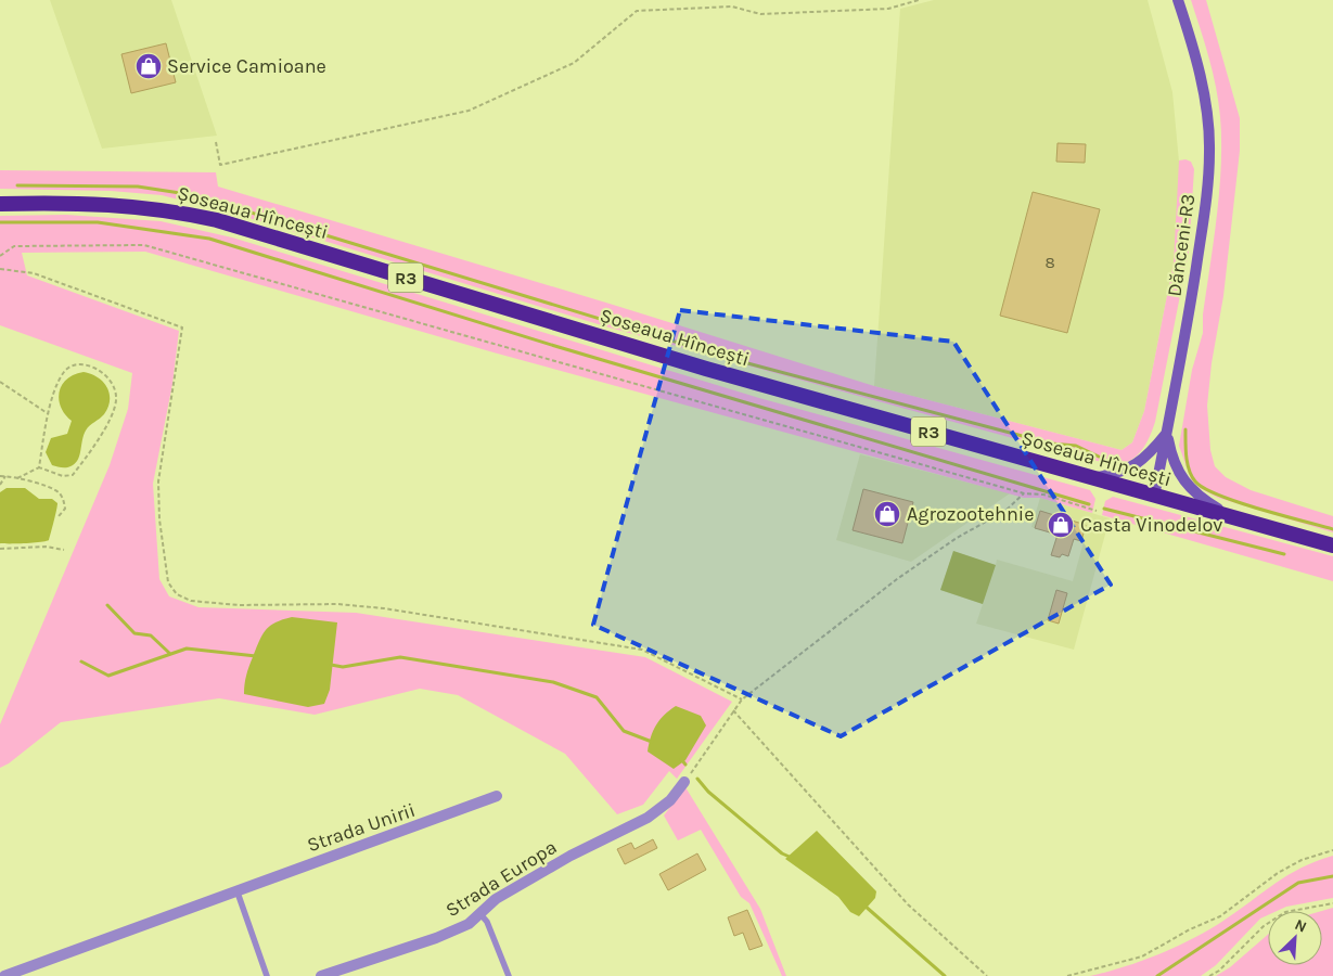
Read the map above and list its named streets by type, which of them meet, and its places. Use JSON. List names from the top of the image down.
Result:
{
  "streets": {
    "highway": ["Șoseaua Hîncești", "R3"],
    "main road": ["Dănceni-R3"],
    "street": ["Strada Unirii", "Strada Europa"]
  },
  "crossings": [
    ["Șoseaua Hîncești", "Dănceni-R3"]
  ],
  "places": {
    "shop": ["Service Camioane", "Agrozootehnie", "Casta Vinodelov"]
  },
  "house_numbers": ["8"],
  "north": "top right"
}
